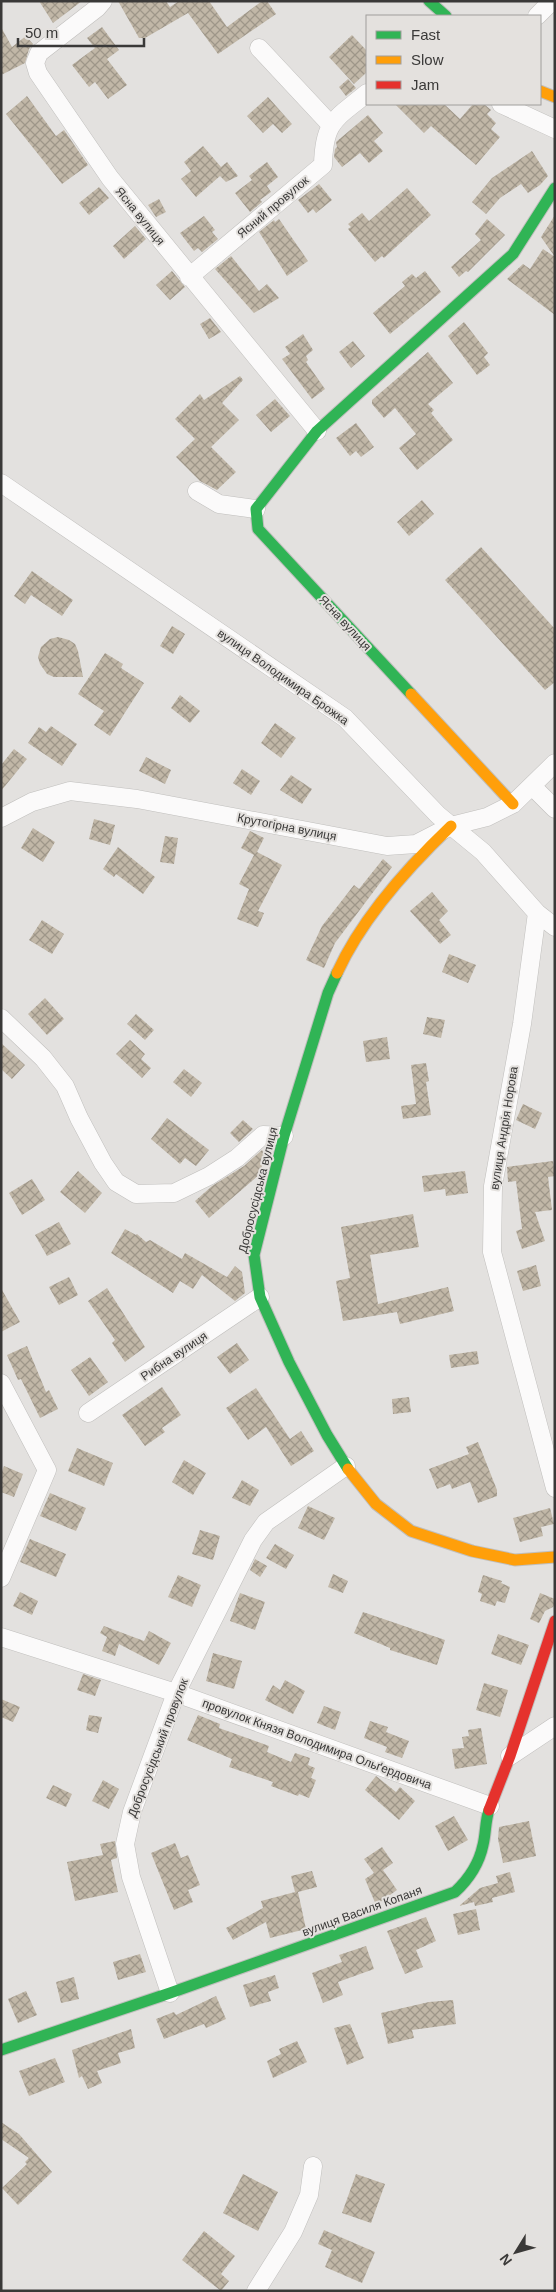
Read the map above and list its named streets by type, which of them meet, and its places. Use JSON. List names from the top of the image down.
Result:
{
  "streets": {
    "street": [
      "Ясний провулок",
      "Ясна вулиця",
      "вулиця Володимира Брожка",
      "Крутогірна вулиця",
      "вулиця Андрія Норова",
      "Добросусідська вулиця",
      "Рибна вулиця",
      "провулок Князя Володимира Ольґердовича",
      "Добросусідський провулок",
      "вулиця Василя Копаня"
    ]
  },
  "crossings": [
    ["Ясний провулок", "Ясна вулиця"],
    ["Ясна вулиця", "Крутогірна вулиця"],
    ["вулиця Володимира Брожка", "Крутогірна вулиця"],
    ["вулиця Володимира Брожка", "вулиця Андрія Норова"],
    ["вулиця Володимира Брожка", "Добросусідська вулиця"],
    ["Крутогірна вулиця", "Добросусідська вулиця"],
    ["Добросусідська вулиця", "Рибна вулиця"],
    ["Добросусідська вулиця", "Добросусідський провулок"],
    ["провулок Князя Володимира Ольґердовича", "Добросусідський провулок"],
    ["провулок Князя Володимира Ольґердовича", "вулиця Василя Копаня"],
    ["Добросусідський провулок", "вулиця Василя Копаня"]
  ],
  "legend": ["Fast", "Slow", "Jam"],
  "scale_bar": "50 m",
  "north": "bottom left"
}
